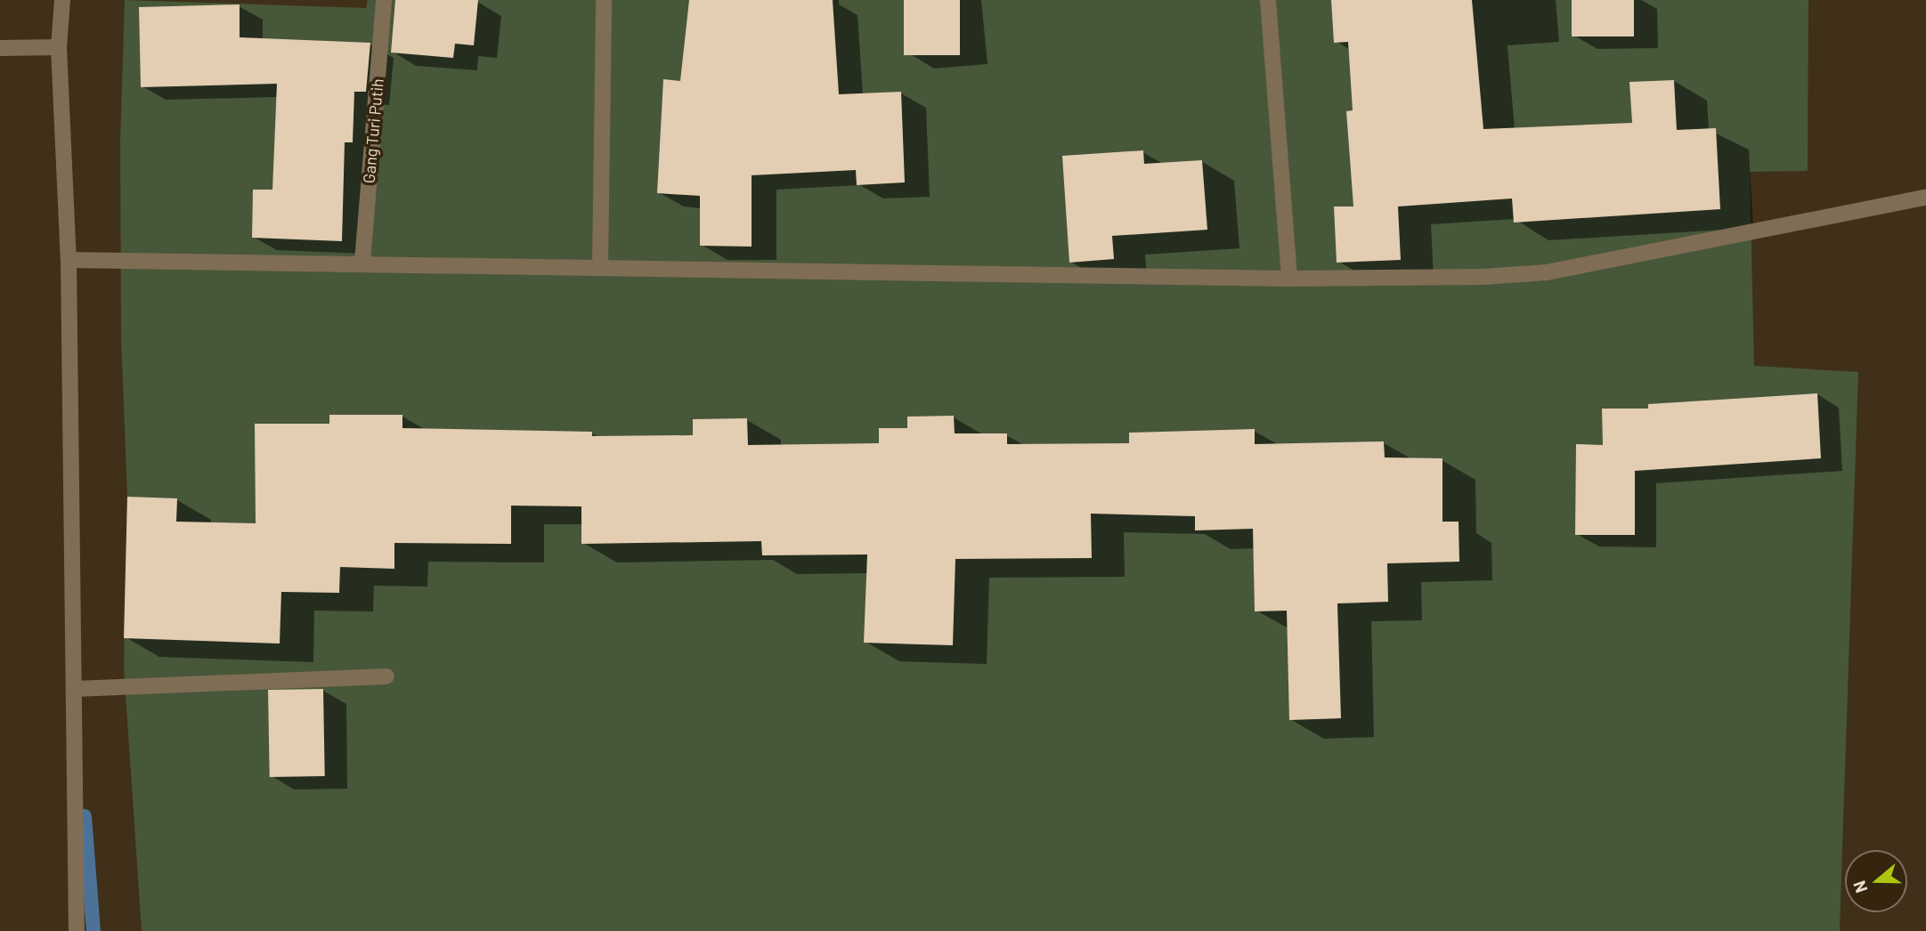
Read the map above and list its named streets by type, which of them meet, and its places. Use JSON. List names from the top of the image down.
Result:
{
  "streets": {
    "street": ["Gang Turi Putih"]
  },
  "north": "left"
}
